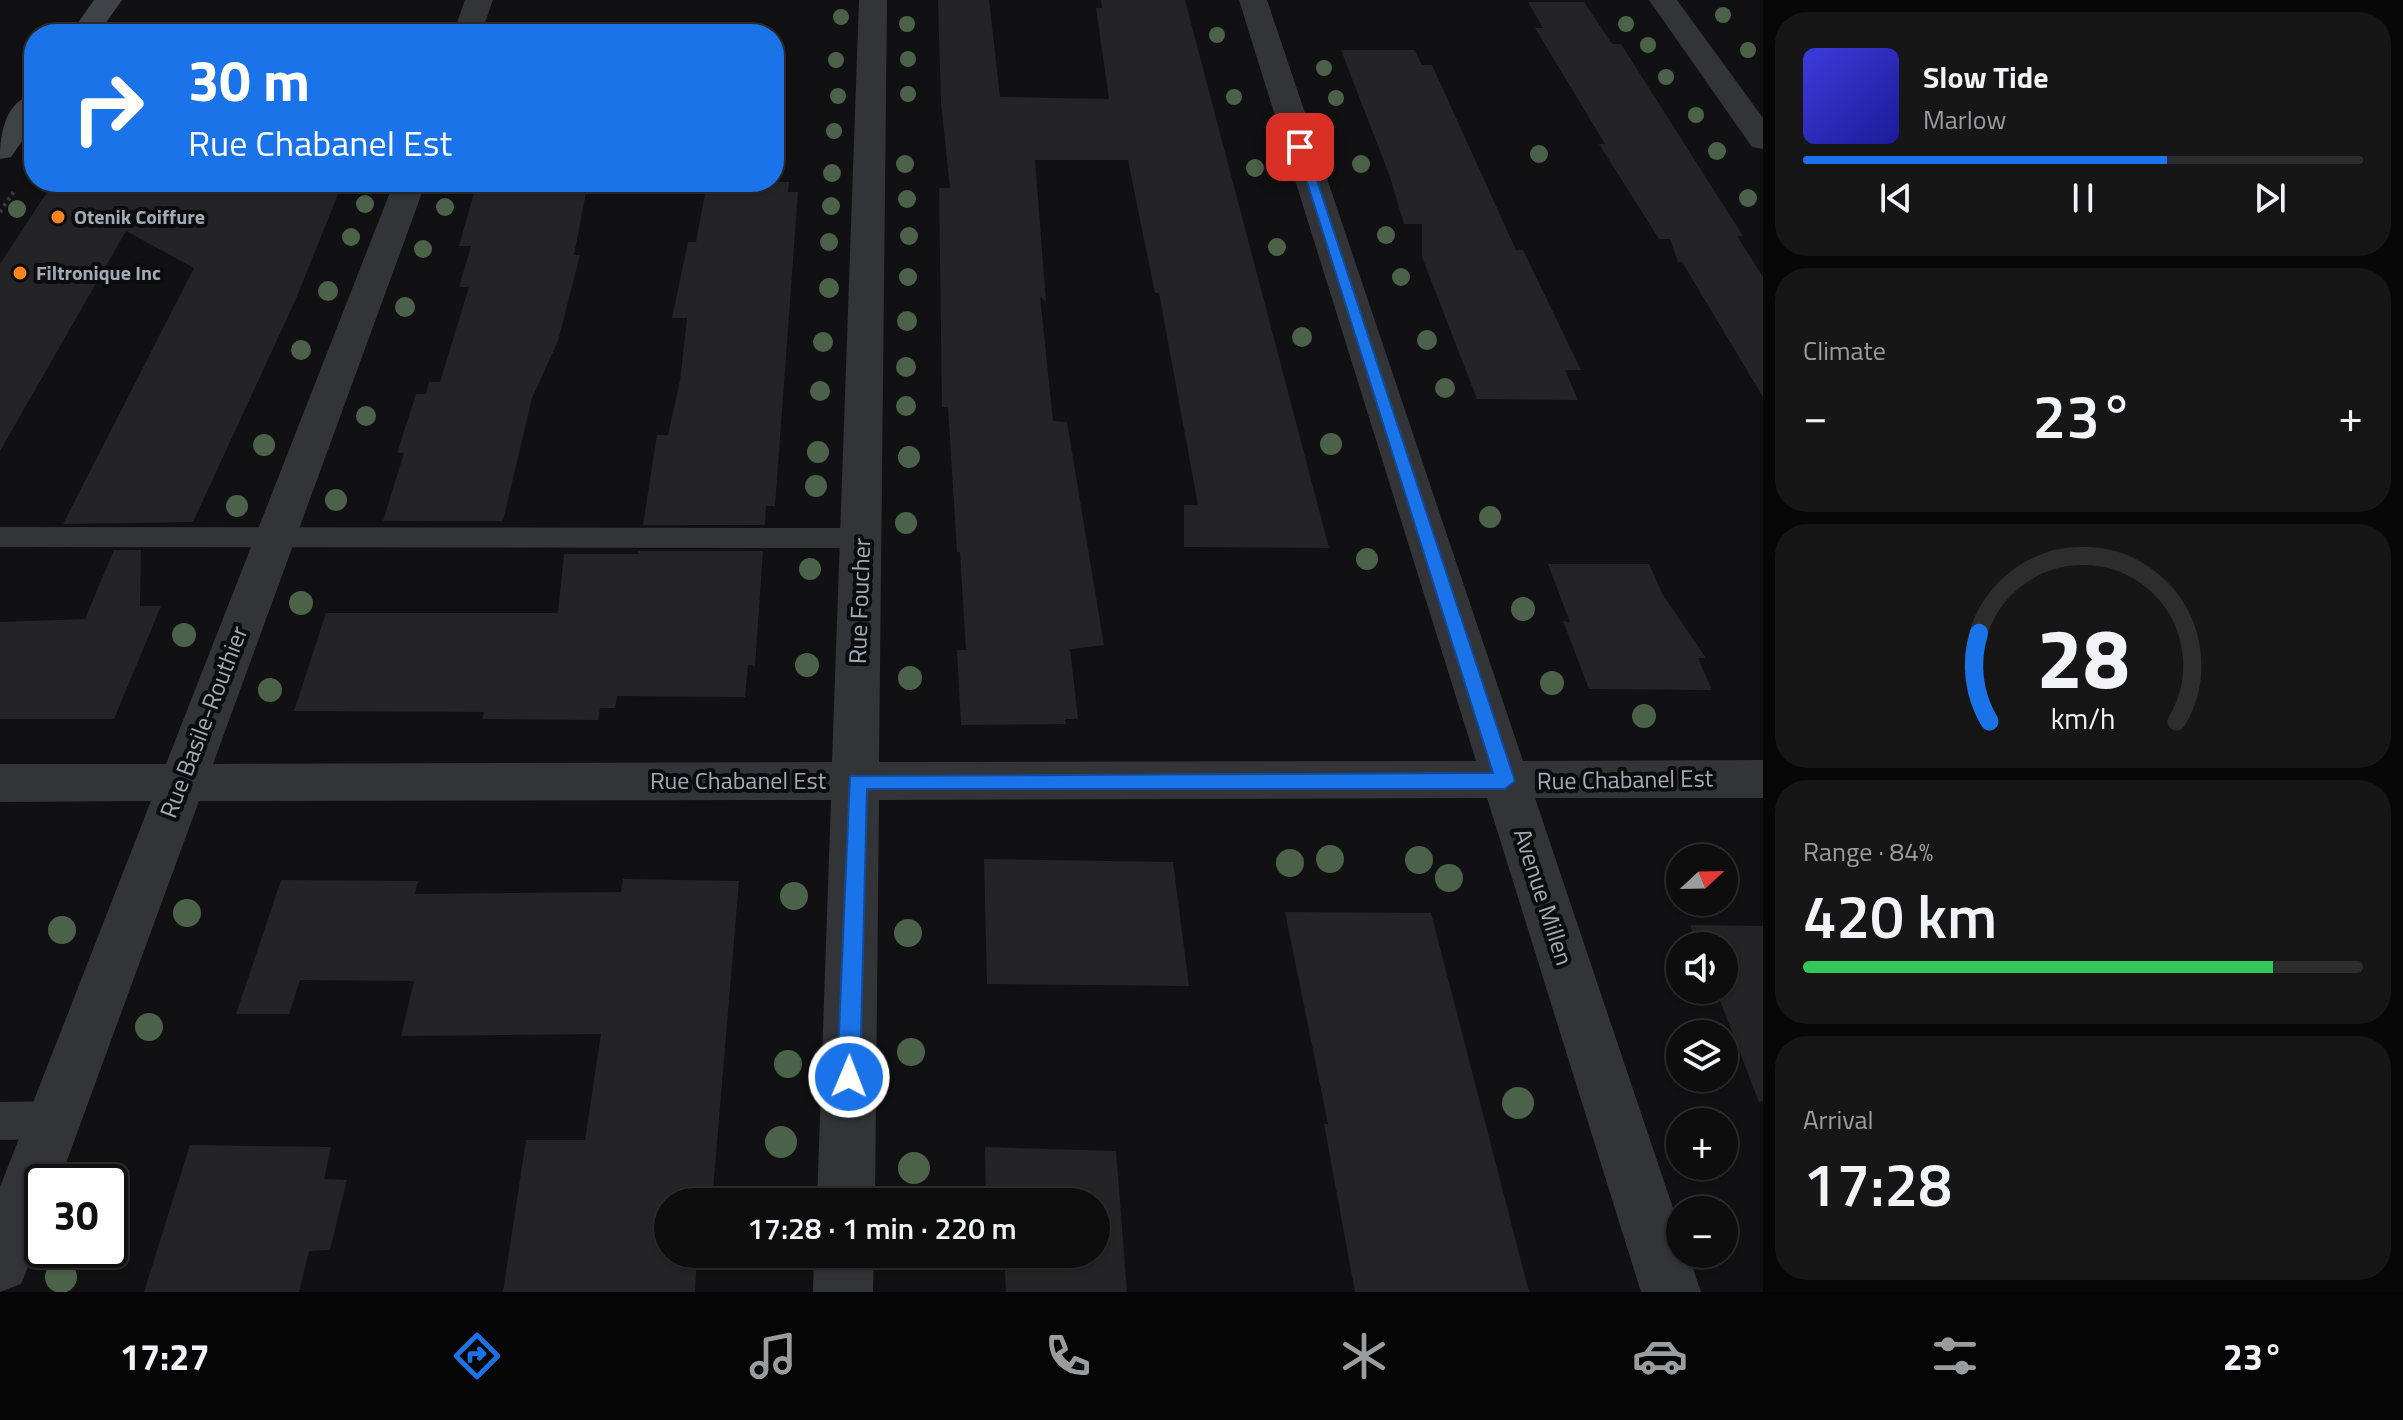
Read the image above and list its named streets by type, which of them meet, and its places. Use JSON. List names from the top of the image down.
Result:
{
  "streets": {
    "street": [
      "Rue Foucher",
      "Rue Basile-Routhier",
      "Rue Chabanel Est",
      "Avenue Millen"
    ]
  },
  "crossings": [
    ["Rue Foucher", "Rue Chabanel Est"],
    ["Rue Basile-Routhier", "Rue Chabanel Est"],
    ["Rue Chabanel Est", "Avenue Millen"]
  ],
  "places": ["Otenik Coiffure", "Filtronique Inc"],
  "north": "right",
  "page": {
    "turn": ["30 m", "Rue Chabanel Est"],
    "song": ["Slow Tide", "Marlow"],
    "tile": [
      "Climate",
      ["Range · 84%", "420 km"],
      ["Arrival", "17:28"]
    ],
    "heat": ["−", "23°", "+"],
    "map_buttons": ["+", "−"],
    "limit": "30",
    "trip": "17:28 · 1 min · 220 m",
    "tabs": ["17:27", "23°"],
    "gauge": ["28", "km/h"]
  }
}
